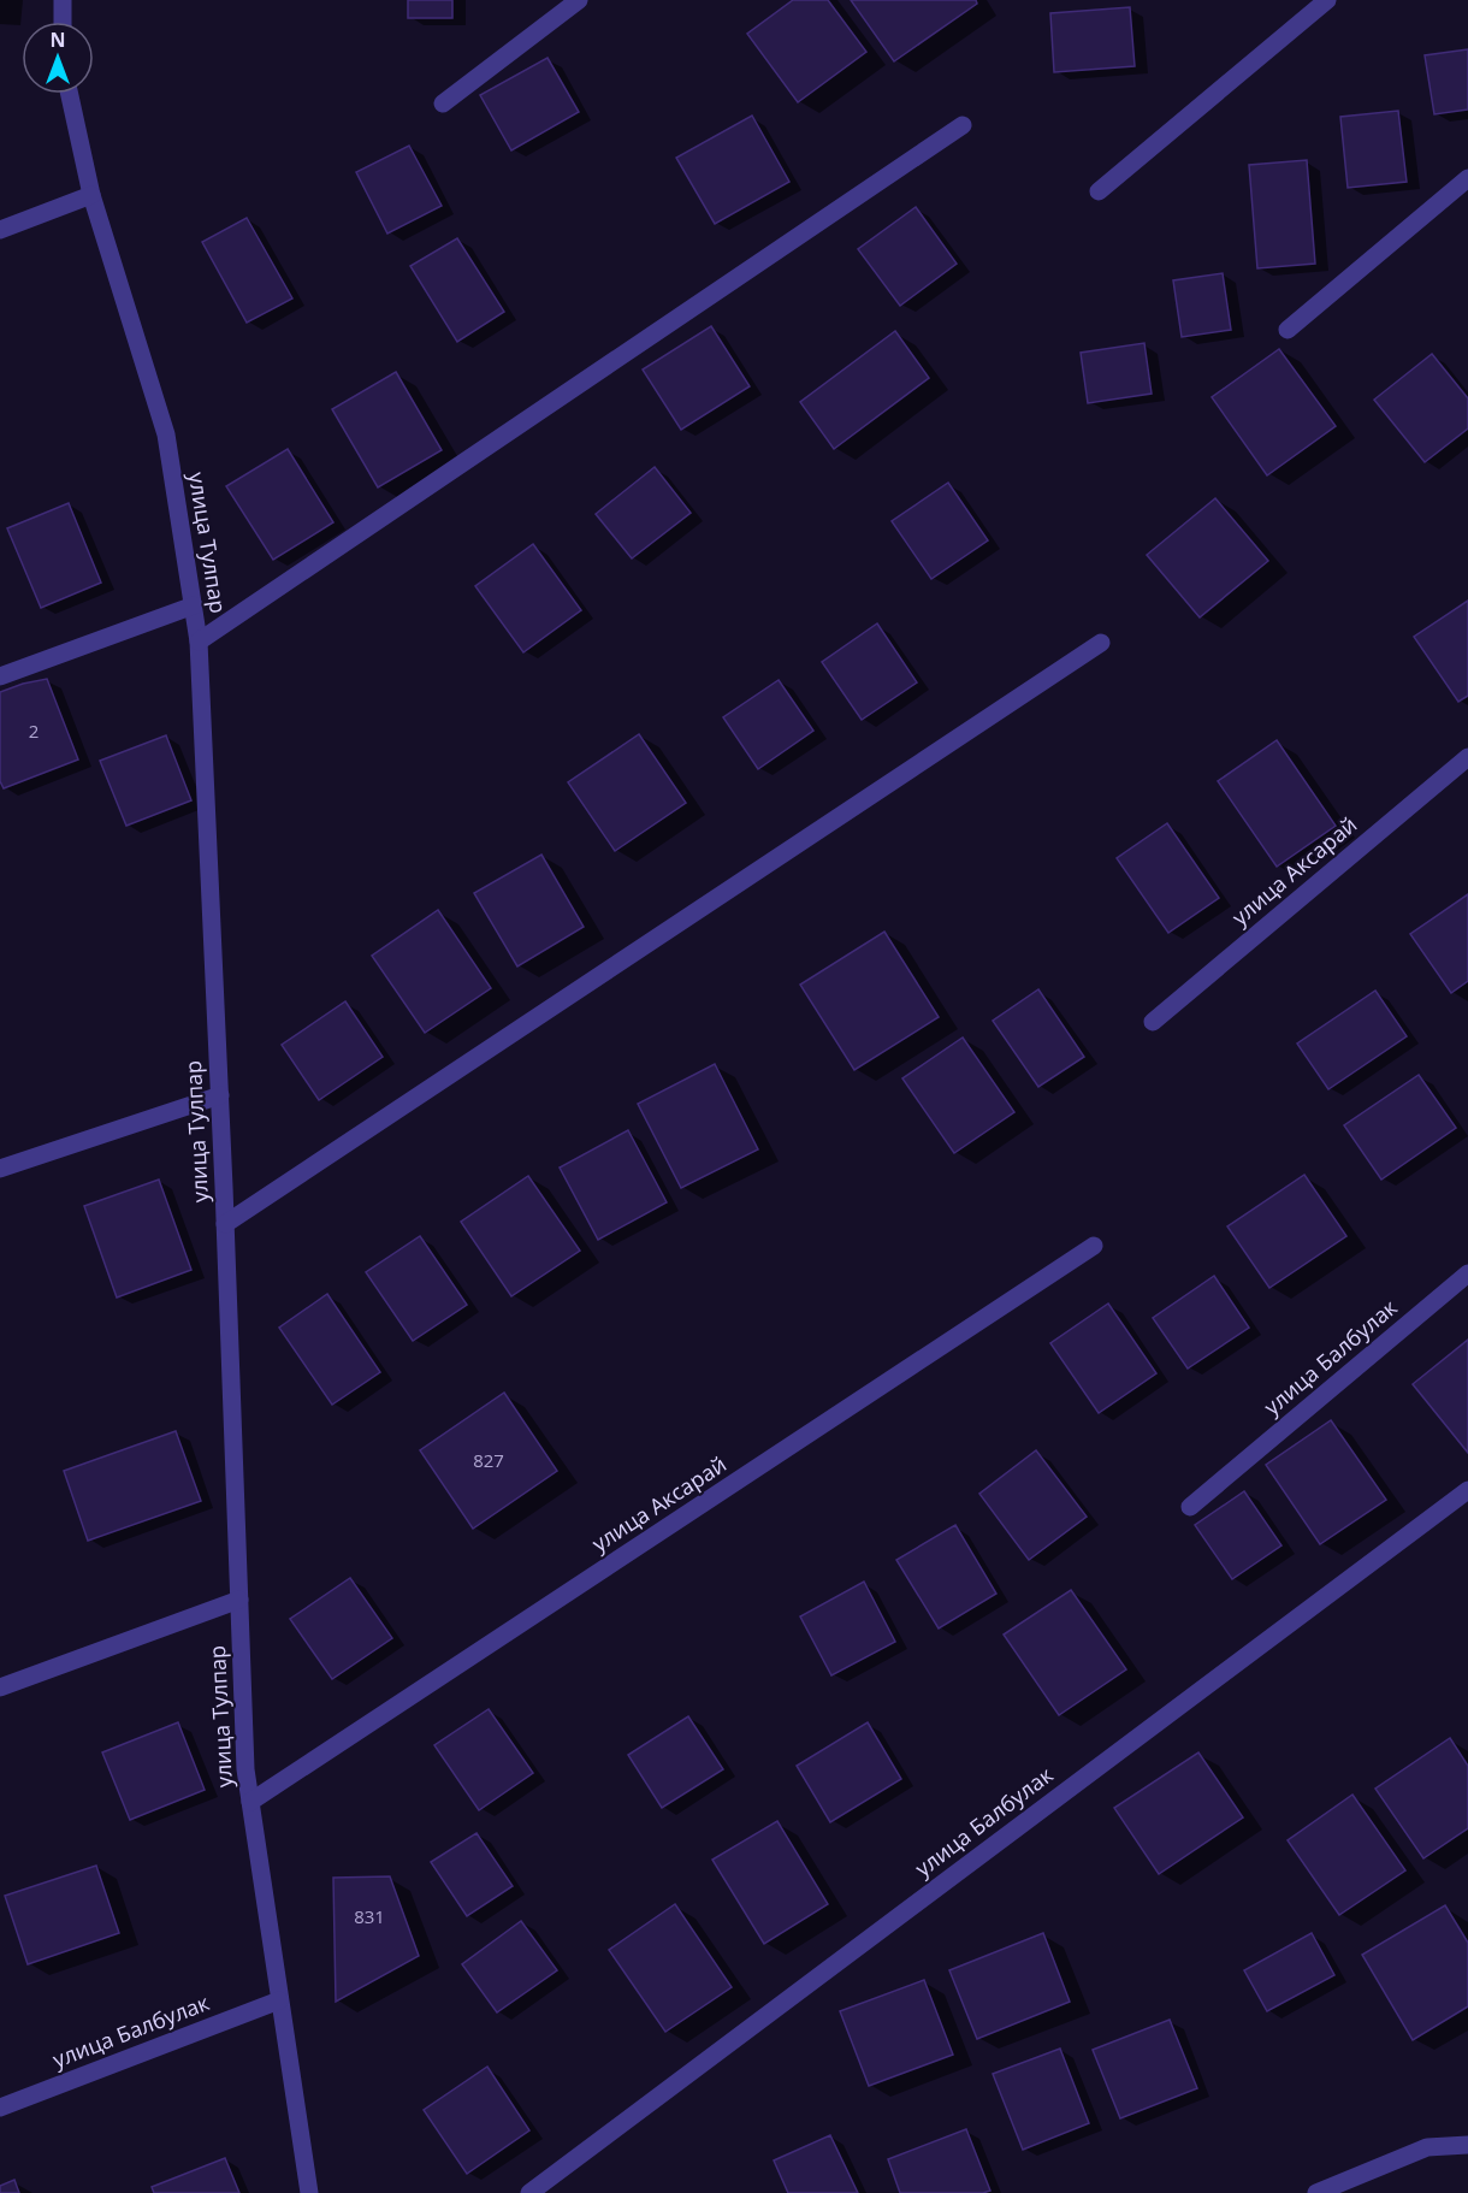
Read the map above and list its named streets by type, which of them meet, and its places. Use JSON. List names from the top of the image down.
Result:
{
  "streets": {
    "street": ["улица Тулпар", "улица Аксарай", "улица Балбулак"]
  },
  "crossings": [
    ["улица Тулпар", "улица Аксарай"],
    ["улица Тулпар", "улица Балбулак"]
  ],
  "house_numbers": ["2", "827", "831"],
  "north": "top"
}
